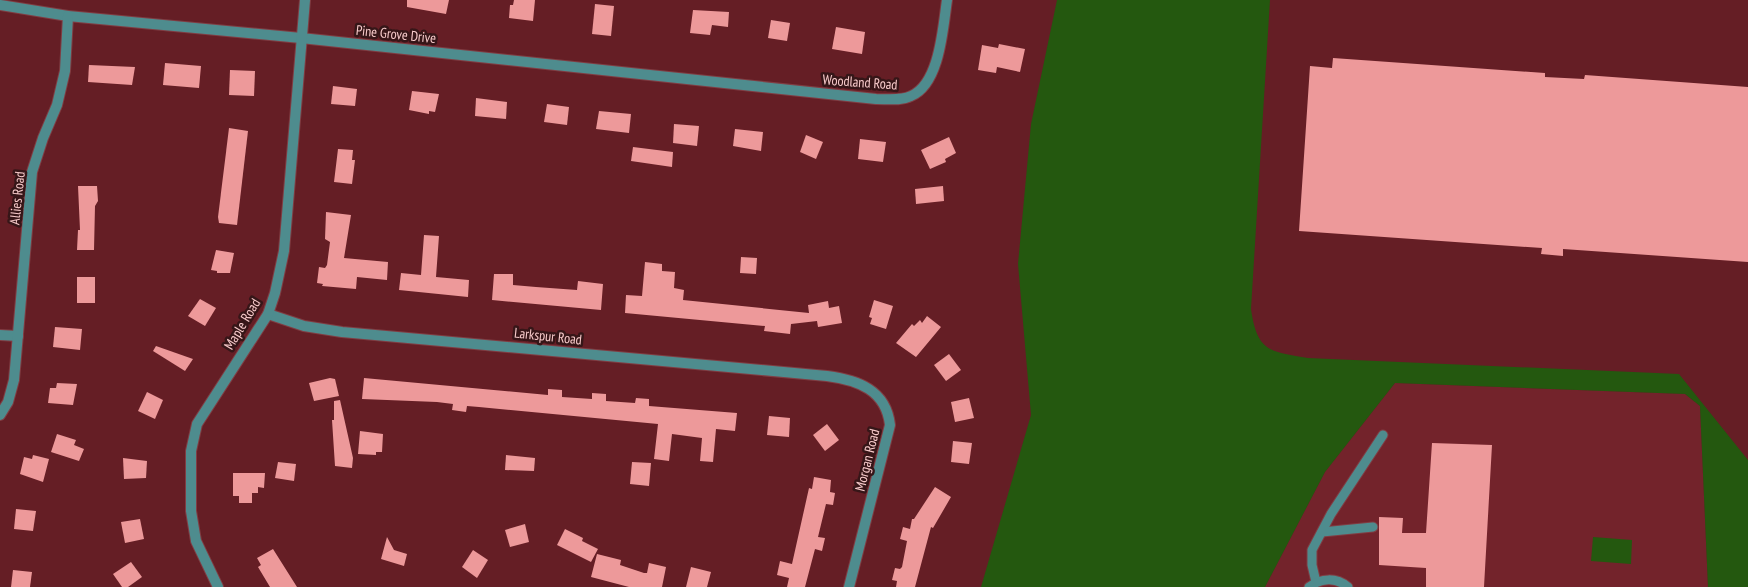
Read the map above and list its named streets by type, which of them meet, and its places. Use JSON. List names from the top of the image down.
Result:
{
  "streets": {
    "street": [
      "Pine Grove Drive",
      "Woodland Road",
      "Allies Road",
      "Maple Road",
      "Larkspur Road",
      "Morgan Road"
    ]
  },
  "crossings": [
    ["Pine Grove Drive", "Woodland Road"],
    ["Pine Grove Drive", "Allies Road"],
    ["Pine Grove Drive", "Maple Road"],
    ["Maple Road", "Larkspur Road"],
    ["Larkspur Road", "Morgan Road"]
  ]
}
